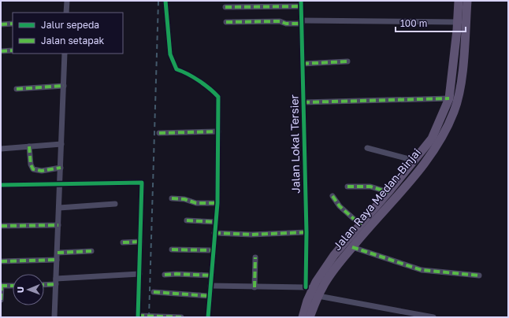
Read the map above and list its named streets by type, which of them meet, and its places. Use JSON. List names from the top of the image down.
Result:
{
  "streets": {
    "main road": ["Jalan Raya Medan-Binjai"],
    "street": ["Jalan Lokal Tersier"]
  },
  "crossings": [
    ["Jalan Lokal Tersier", "Jalan Raya Medan-Binjai"]
  ],
  "legend": ["Jalur sepeda", "Jalan setapak"],
  "scale_bar": "100 m",
  "north": "left"
}
